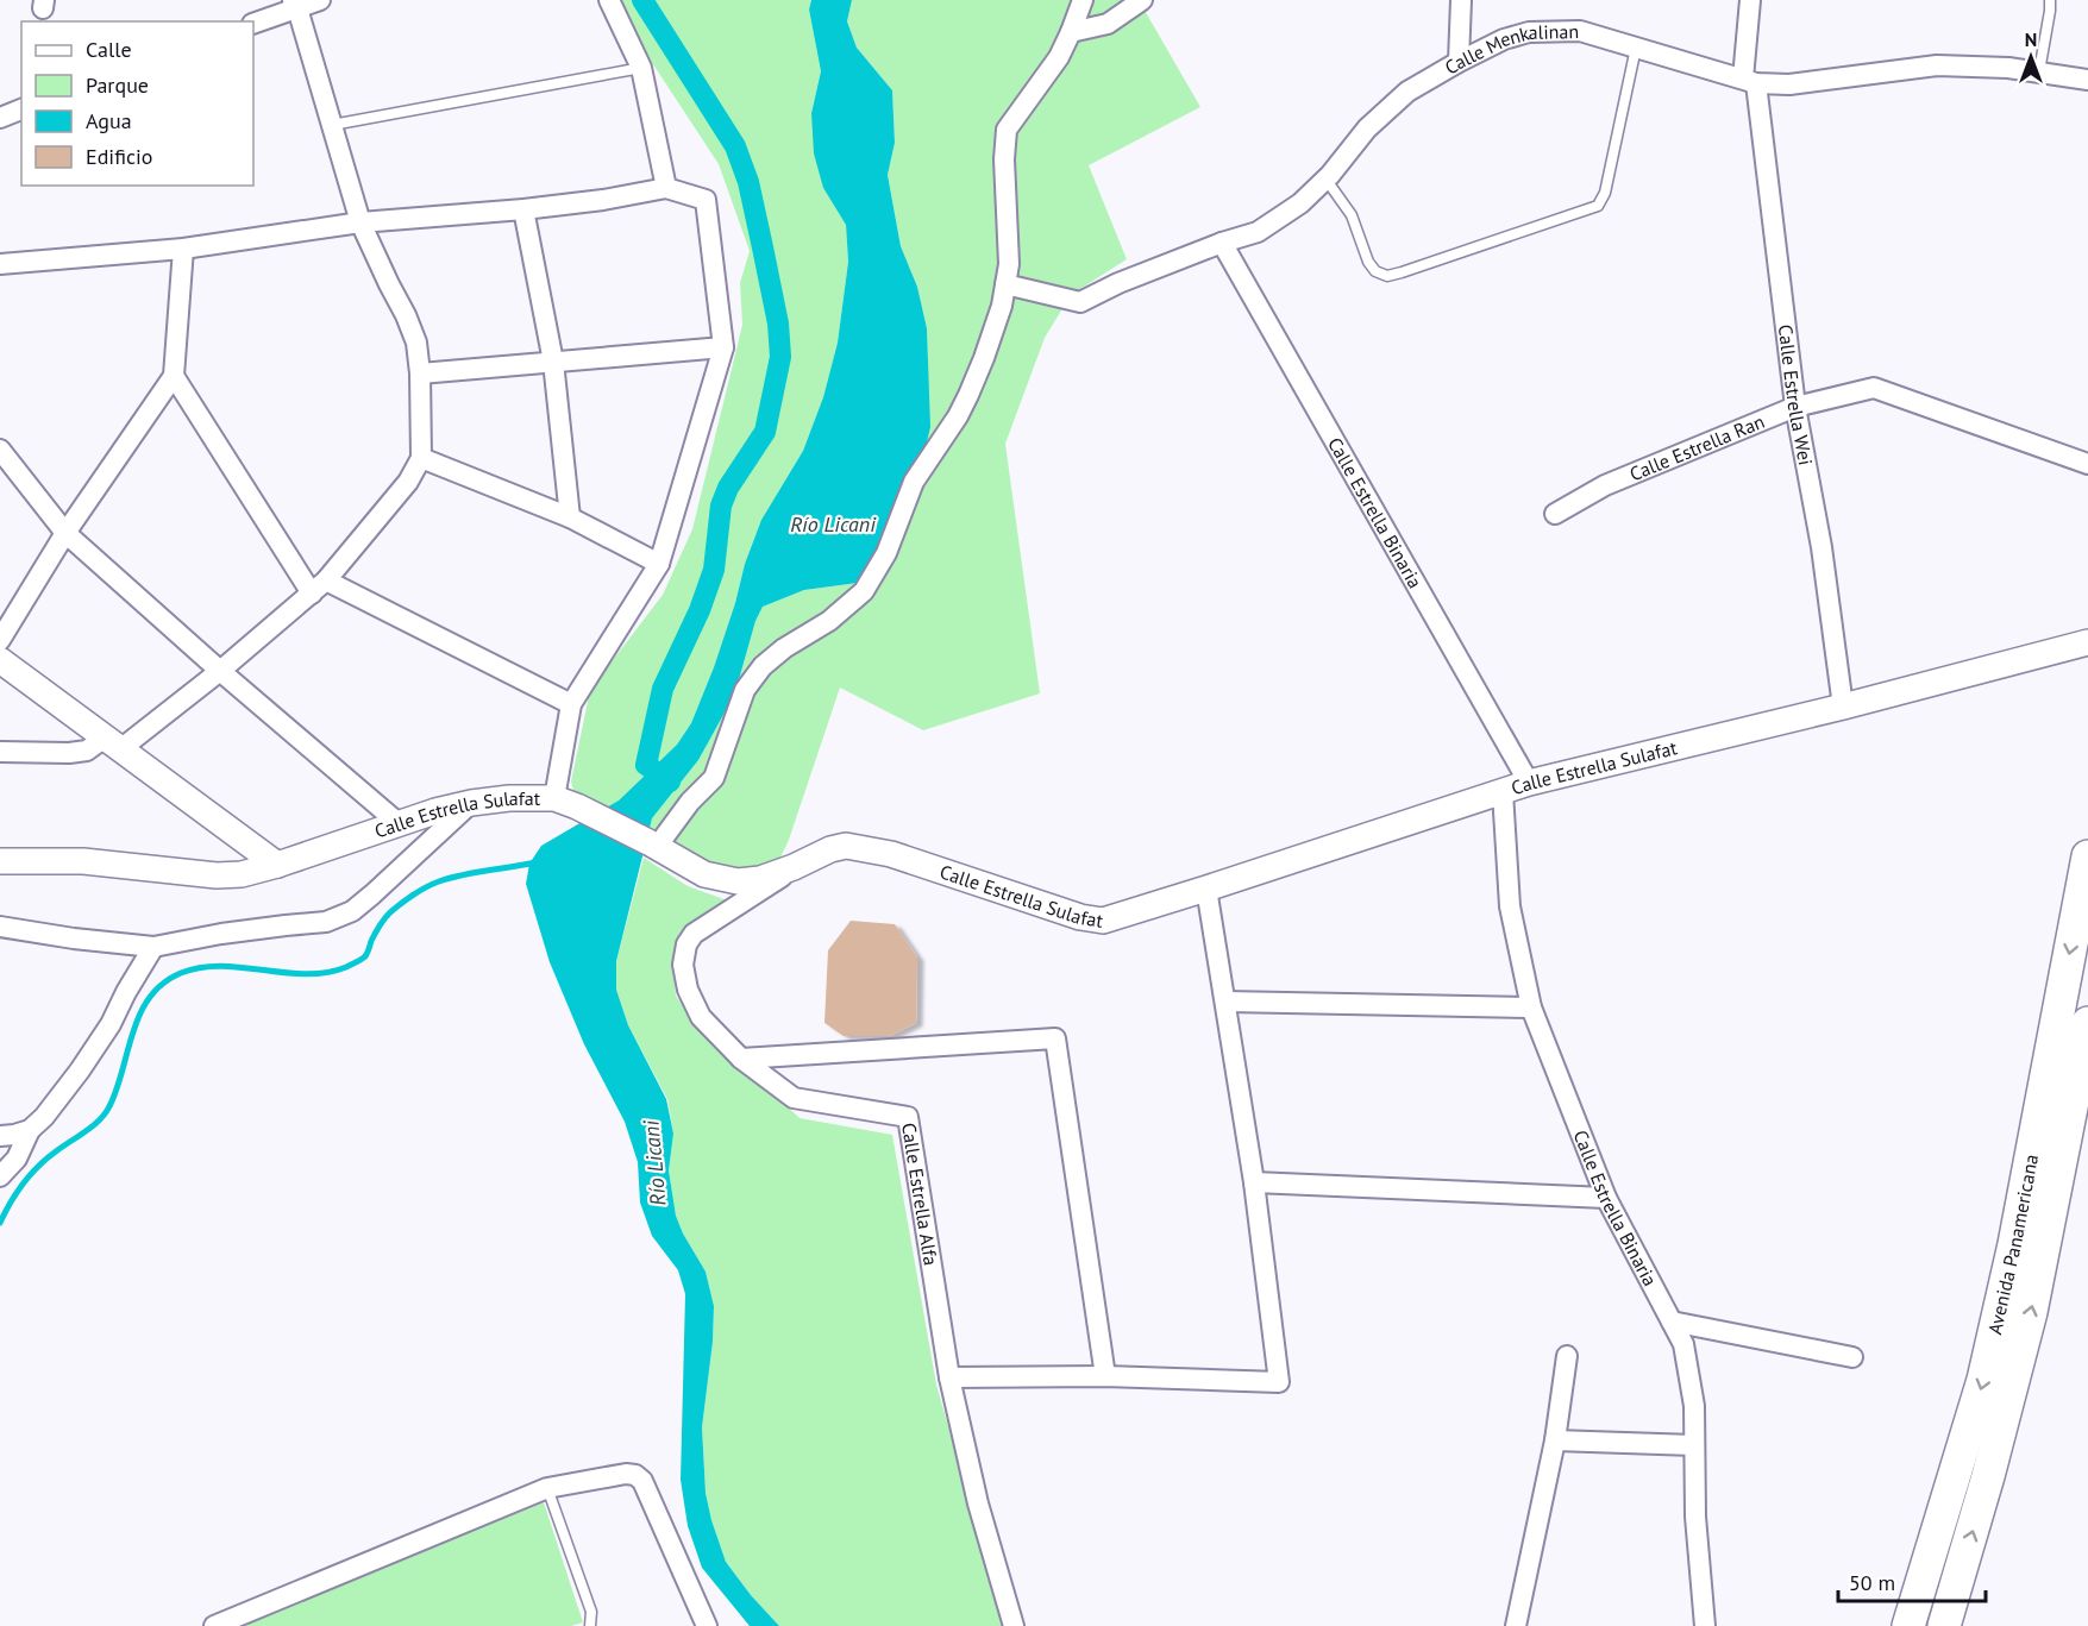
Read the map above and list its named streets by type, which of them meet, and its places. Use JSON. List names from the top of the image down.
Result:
{
  "streets": {
    "main road": ["Avenida Panamericana"],
    "street": [
      "Calle Menkalinan",
      "Calle Estrella Wei",
      "Calle Estrella Ran",
      "Calle Estrella Binaria",
      "Calle Estrella Sulafat",
      "Calle Estrella Alfa"
    ]
  },
  "crossings": [
    ["Calle Menkalinan", "Calle Estrella Wei"],
    ["Calle Menkalinan", "Calle Estrella Binaria"],
    ["Calle Estrella Wei", "Calle Estrella Ran"],
    ["Calle Estrella Wei", "Calle Estrella Sulafat"],
    ["Calle Estrella Binaria", "Calle Estrella Sulafat"],
    ["Calle Estrella Sulafat", "Calle Estrella Alfa"]
  ],
  "water": ["Río Licani"],
  "legend": [
    "Calle",
    "Parque",
    "Agua",
    "Edificio"
  ],
  "scale_bar": "50 m",
  "north": "top"
}
